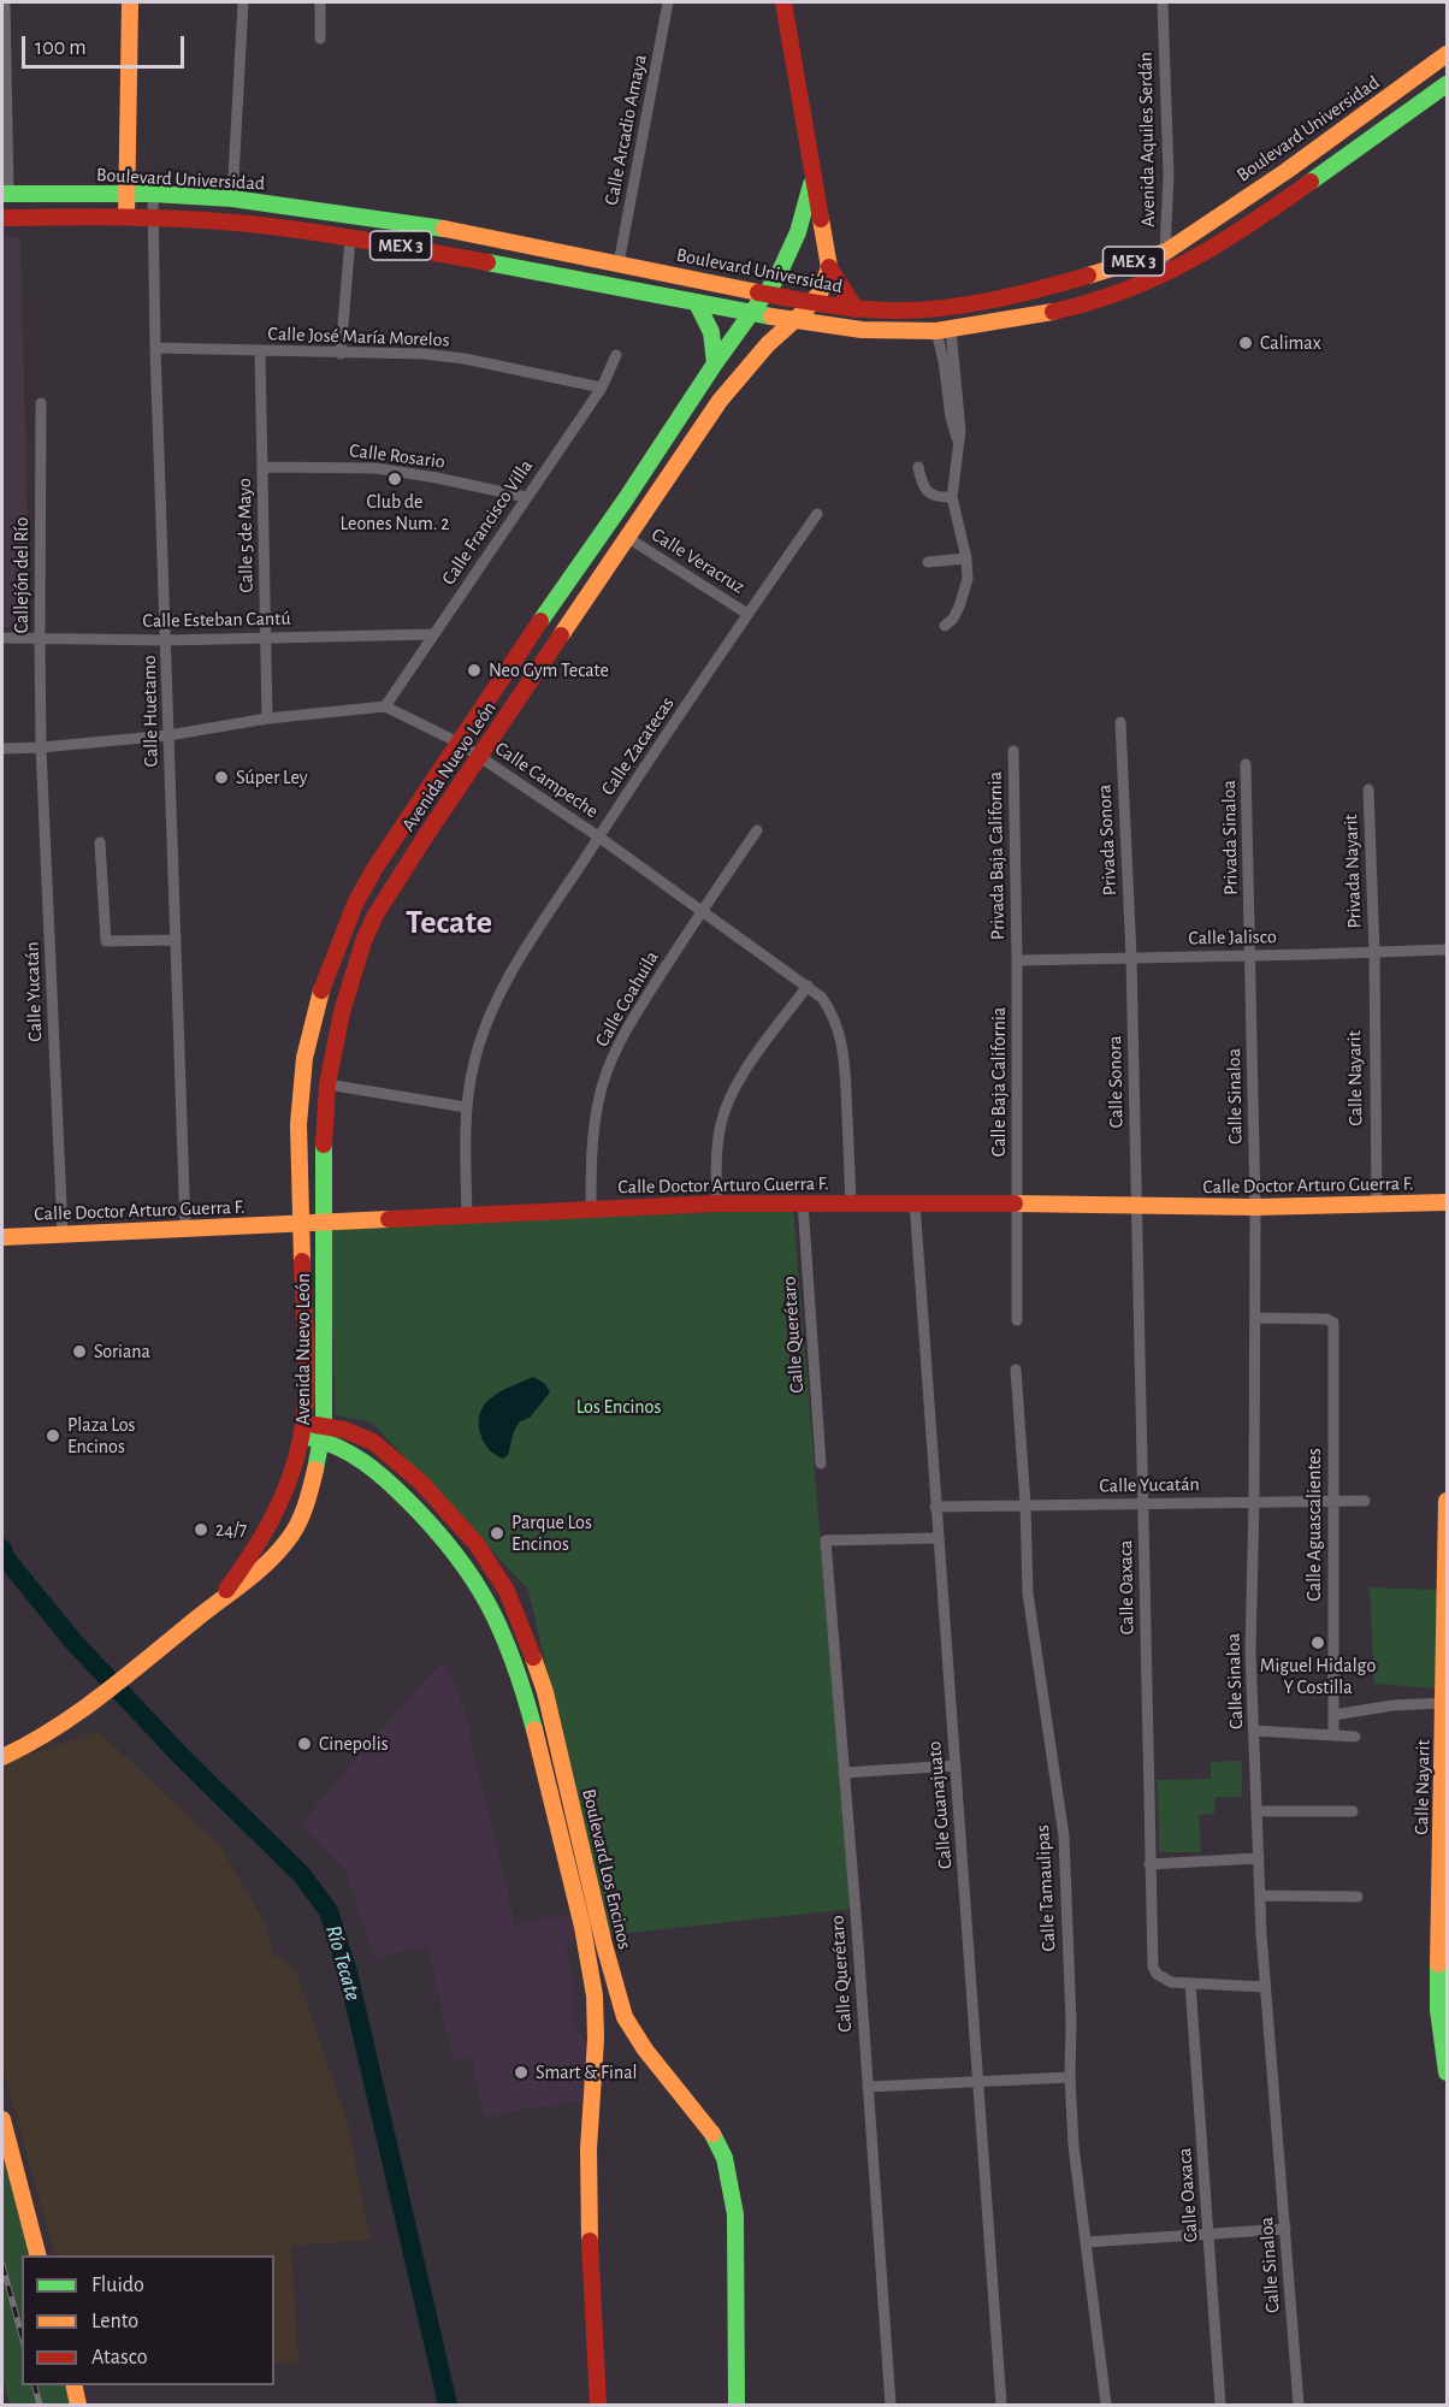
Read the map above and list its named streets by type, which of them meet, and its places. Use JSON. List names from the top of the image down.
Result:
{
  "streets": {
    "main road": [
      "Boulevard Universidad",
      "MEX 3",
      "Avenida Nuevo León",
      "Calle Nayarit",
      "Calle Doctor Arturo Guerra F.",
      "Boulevard Los Encinos"
    ],
    "street": [
      "Calle Arcadio Amaya",
      "Avenida Aquiles Serdán",
      "Calle José María Morelos",
      "Calle Rosario",
      "Calle Francisco Villa",
      "Calle 5 de Mayo",
      "Calle Veracruz",
      "Callejón del Río",
      "Calle Esteban Cantú",
      "Calle Huetamo",
      "Calle Zacatecas",
      "Calle Campeche",
      "Privada Sinaloa",
      "Privada Sonora",
      "Privada Baja California",
      "Privada Nayarit",
      "Calle Jalisco",
      "Calle Yucatán",
      "Calle Coahuila",
      "Calle Baja California",
      "Calle Sonora",
      "Calle Sinaloa",
      "Calle Querétaro",
      "Calle Aguascalientes",
      "Calle Oaxaca",
      "Calle Guanajuato",
      "Calle Tamaulipas"
    ]
  },
  "crossings": [
    ["Boulevard Universidad", "Calle Arcadio Amaya"],
    ["Boulevard Universidad", "Avenida Aquiles Serdán"],
    ["Boulevard Universidad", "Calle Huetamo"],
    ["Boulevard Universidad", "Avenida Nuevo León"],
    ["Calle José María Morelos", "Calle Francisco Villa"],
    ["Calle José María Morelos", "Calle 5 de Mayo"],
    ["Calle José María Morelos", "Calle Huetamo"],
    ["Calle Rosario", "Calle Francisco Villa"],
    ["Calle Rosario", "Calle 5 de Mayo"],
    ["Calle Francisco Villa", "Calle Esteban Cantú"],
    ["Calle Francisco Villa", "Calle Campeche"],
    ["Calle 5 de Mayo", "Calle Esteban Cantú"],
    ["Calle Veracruz", "Calle Zacatecas"],
    ["Calle Veracruz", "Avenida Nuevo León"],
    ["Callejón del Río", "Calle Esteban Cantú"],
    ["Callejón del Río", "Calle Yucatán"],
    ["Calle Esteban Cantú", "Calle Huetamo"],
    ["Calle Huetamo", "Calle Doctor Arturo Guerra F."],
    ["Calle Zacatecas", "Calle Campeche"],
    ["Calle Zacatecas", "Calle Doctor Arturo Guerra F."],
    ["Avenida Nuevo León", "Calle Campeche"],
    ["Avenida Nuevo León", "Calle Doctor Arturo Guerra F."],
    ["Avenida Nuevo León", "Boulevard Los Encinos"],
    ["Calle Campeche", "Calle Coahuila"],
    ["Calle Campeche", "Calle Doctor Arturo Guerra F."],
    ["Privada Sinaloa", "Calle Jalisco"],
    ["Privada Sinaloa", "Calle Sinaloa"],
    ["Privada Sonora", "Calle Jalisco"],
    ["Privada Sonora", "Calle Sonora"],
    ["Privada Baja California", "Calle Jalisco"],
    ["Privada Baja California", "Calle Baja California"],
    ["Privada Nayarit", "Calle Jalisco"],
    ["Privada Nayarit", "Calle Nayarit"],
    ["Calle Jalisco", "Calle Nayarit"],
    ["Calle Jalisco", "Calle Baja California"],
    ["Calle Jalisco", "Calle Sonora"],
    ["Calle Jalisco", "Calle Sinaloa"],
    ["Calle Yucatán", "Calle Sinaloa"],
    ["Calle Yucatán", "Calle Doctor Arturo Guerra F."],
    ["Calle Yucatán", "Calle Aguascalientes"],
    ["Calle Yucatán", "Calle Oaxaca"],
    ["Calle Yucatán", "Calle Guanajuato"],
    ["Calle Yucatán", "Calle Tamaulipas"],
    ["Calle Coahuila", "Calle Doctor Arturo Guerra F."],
    ["Calle Nayarit", "Calle Doctor Arturo Guerra F."],
    ["Calle Baja California", "Calle Doctor Arturo Guerra F."],
    ["Calle Sonora", "Calle Doctor Arturo Guerra F."],
    ["Calle Sonora", "Calle Oaxaca"],
    ["Calle Sinaloa", "Calle Doctor Arturo Guerra F."],
    ["Calle Sinaloa", "Calle Aguascalientes"],
    ["Calle Doctor Arturo Guerra F.", "Calle Querétaro"],
    ["Calle Doctor Arturo Guerra F.", "Calle Oaxaca"],
    ["Calle Doctor Arturo Guerra F.", "Calle Guanajuato"],
    ["Calle Querétaro", "Calle Guanajuato"]
  ],
  "districts": ["Tecate"],
  "water": ["Río Tecate"],
  "parks": ["Los Encinos"],
  "places": [
    "Calimax",
    "Club de Leones Num. 2",
    "Neo Gym Tecate",
    "Súper Ley",
    "Soriana",
    "Plaza Los Encinos",
    "24/7",
    "Parque Los Encinos",
    "Miguel Hidalgo Y Costilla",
    "Cinepolis",
    "Smart & Final"
  ],
  "legend": ["Fluido", "Lento", "Atasco"],
  "scale_bar": "100 m"
}
